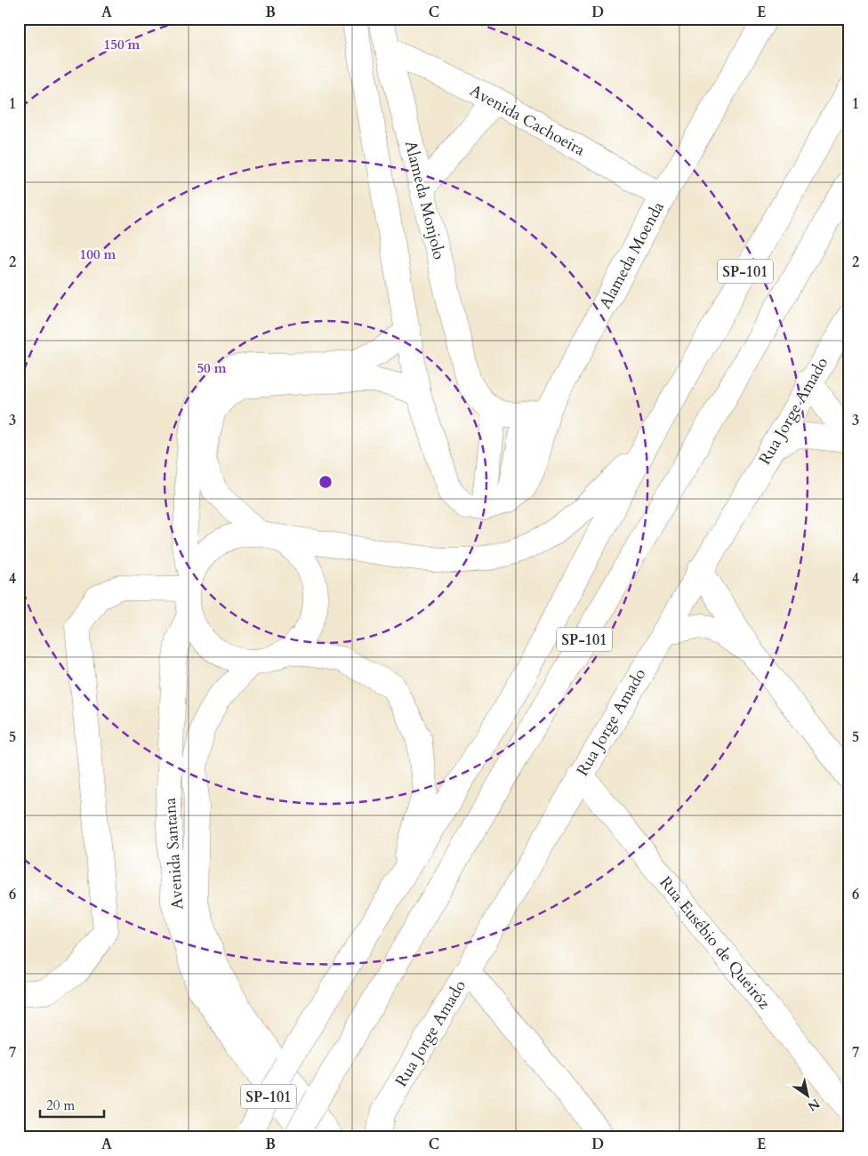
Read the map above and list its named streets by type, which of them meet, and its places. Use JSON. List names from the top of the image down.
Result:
{
  "streets": {
    "main road": [
      "Avenida Cachoeira",
      "Alameda Monjolo",
      "Alameda Moenda",
      "SP-101",
      "Rua Jorge Amado",
      "Avenida Santana",
      "Rua Eusébio de Queiróz"
    ]
  },
  "crossings": [
    ["Avenida Cachoeira", "Alameda Monjolo"],
    ["Avenida Cachoeira", "Alameda Moenda"],
    ["Rua Jorge Amado", "Rua Eusébio de Queiróz"]
  ],
  "scale_bar": "20 m",
  "north": "bottom right",
  "grid": {
    "columns": [
      "A",
      "B",
      "C",
      "D",
      "E"
    ],
    "rows": [
      "1",
      "2",
      "3",
      "4",
      "5",
      "6",
      "7"
    ]
  },
  "rings": ["150 m", "100 m", "50 m"]
}
